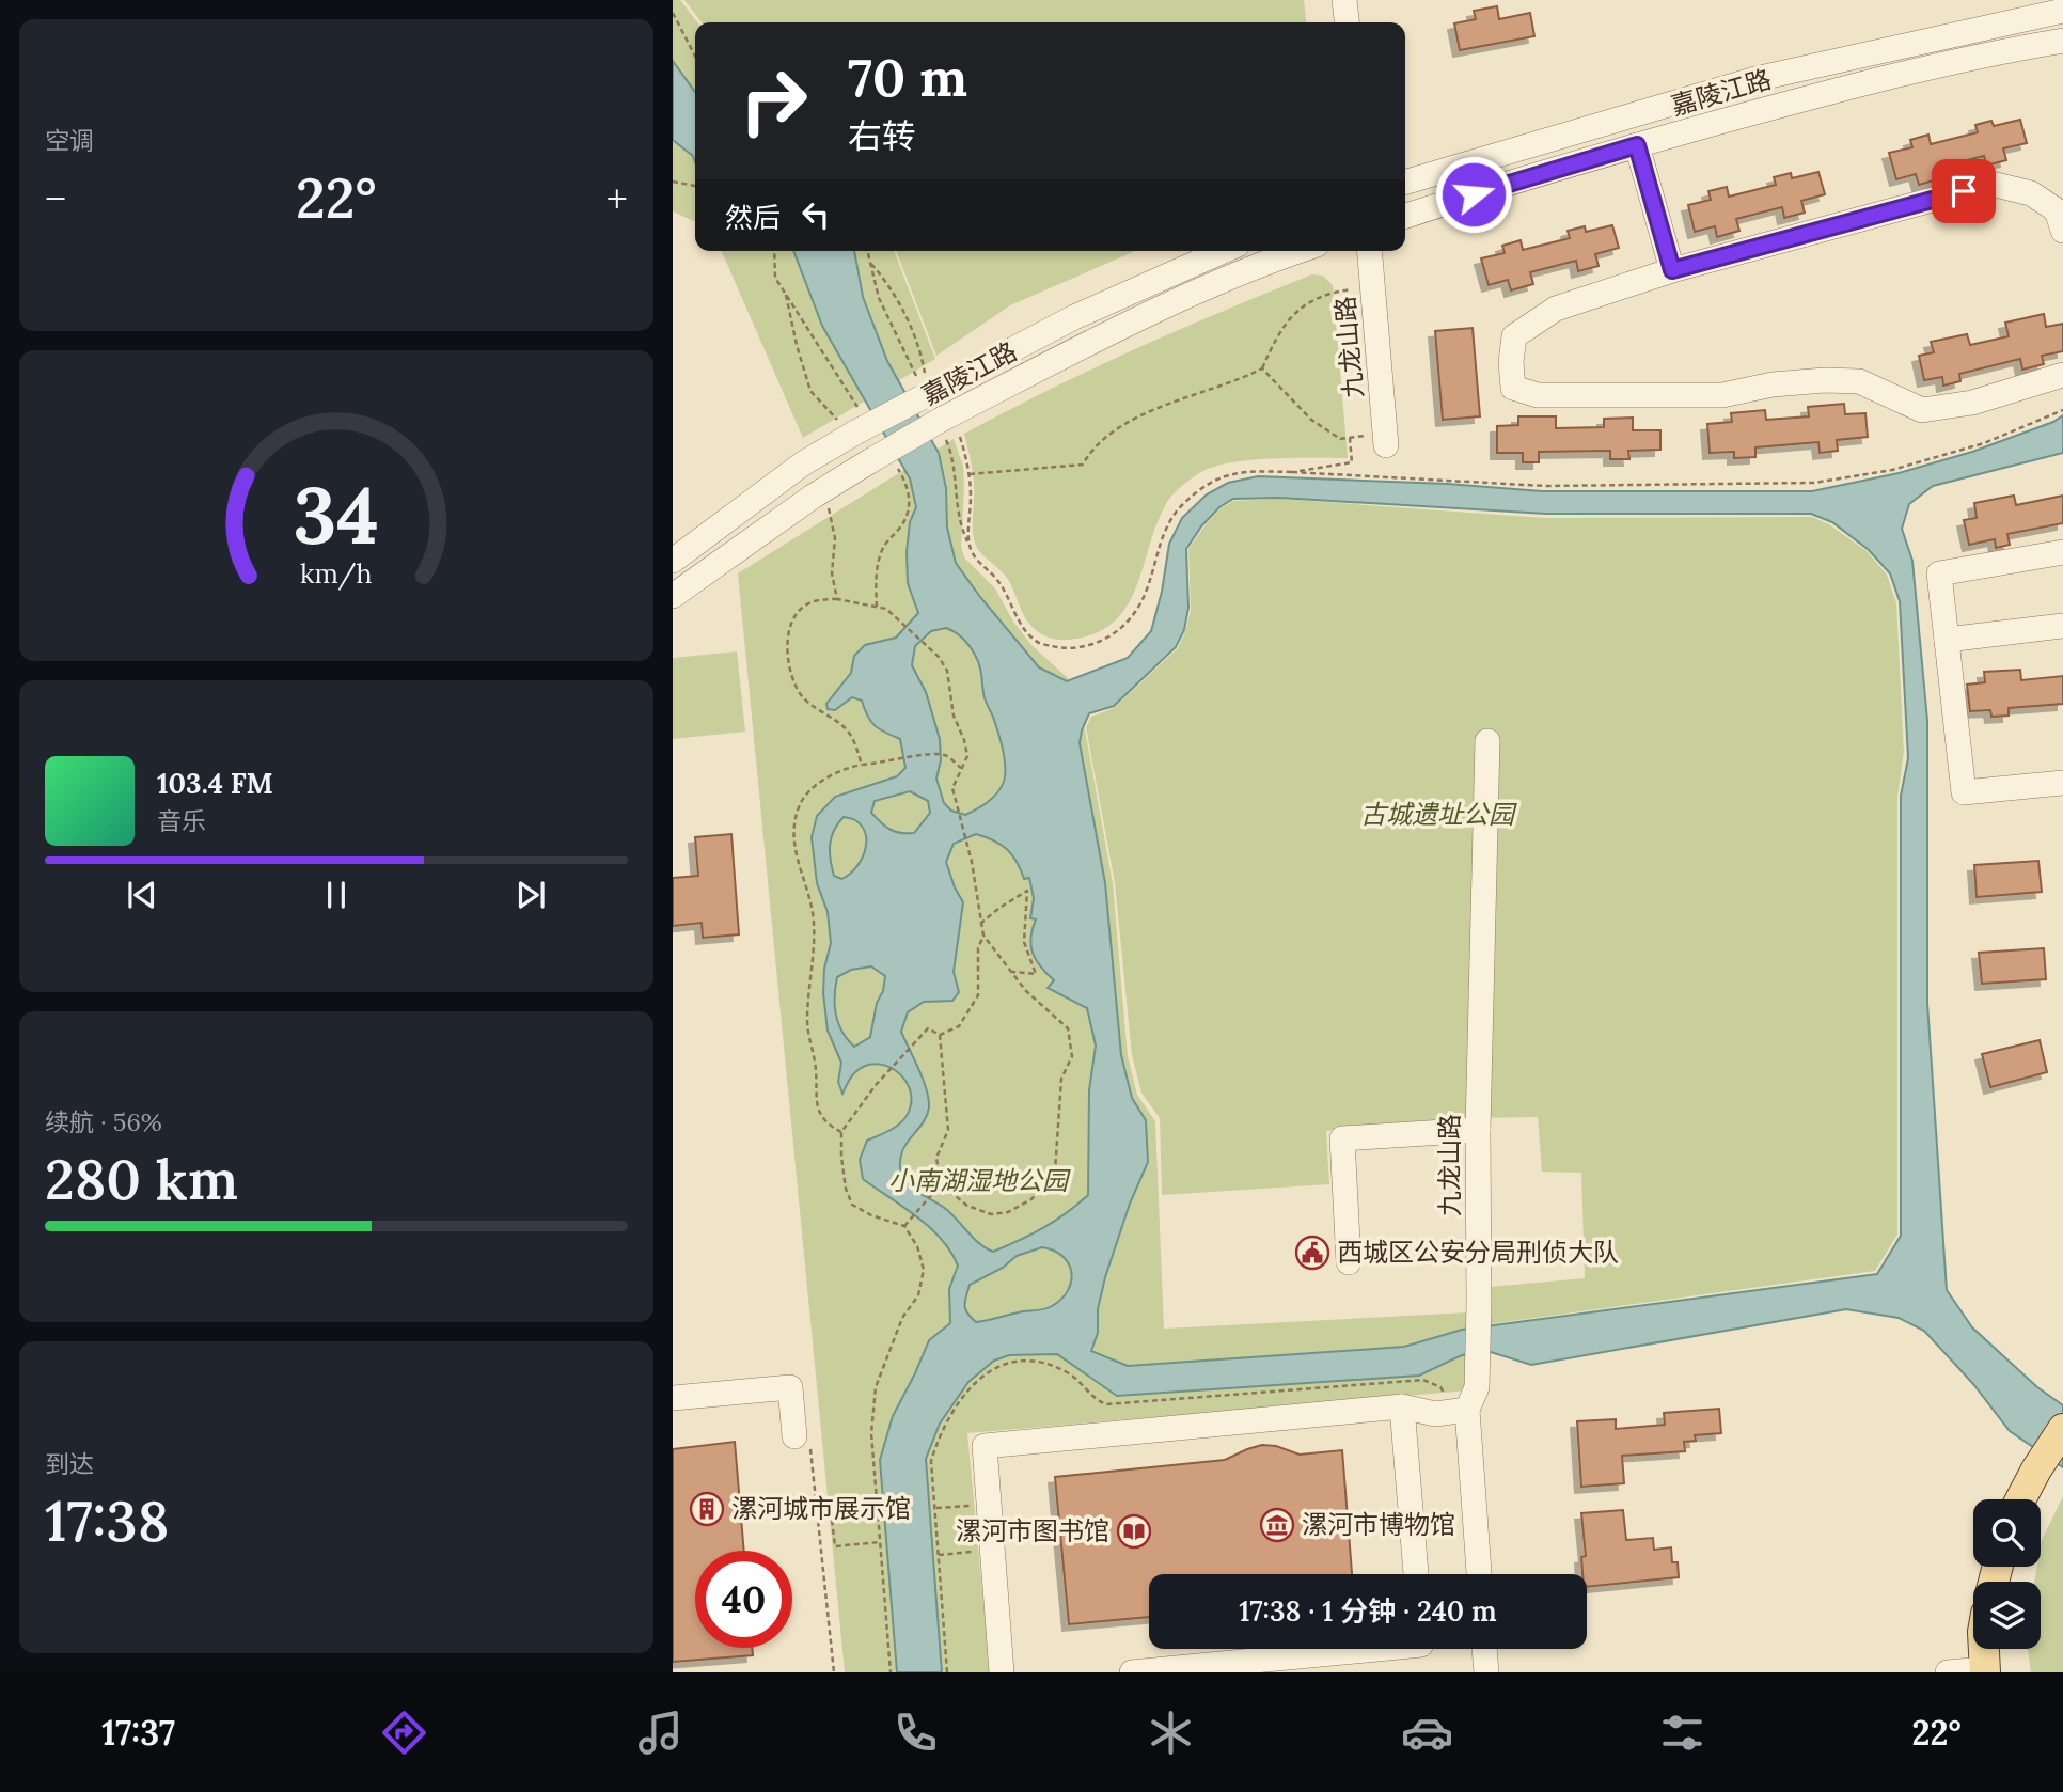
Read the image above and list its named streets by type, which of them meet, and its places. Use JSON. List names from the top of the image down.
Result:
{
  "streets": {
    "street": ["嘉陵江路", "九龙山路"]
  },
  "parks": ["古城遗址公园", "小南湖湿地公园"],
  "places": {
    "public building": ["西城区公安分局刑侦大队"],
    "building": ["漯河城市展示馆"],
    "museum": ["漯河市博物馆"],
    "library": ["漯河市图书馆"]
  },
  "page": {
    "tile": [
      "空调",
      ["续航 · 56%", "280 km"],
      ["到达", "17:38"]
    ],
    "turn": ["70 m", "右转"],
    "heat": ["−", "22°", "+"],
    "then": "然后",
    "song": ["103.4 FM", "音乐"],
    "limit": "40",
    "trip": "17:38 · 1 分钟 · 240 m",
    "tabs": ["17:37", "22°"],
    "gauge": ["34", "km/h"]
  }
}
